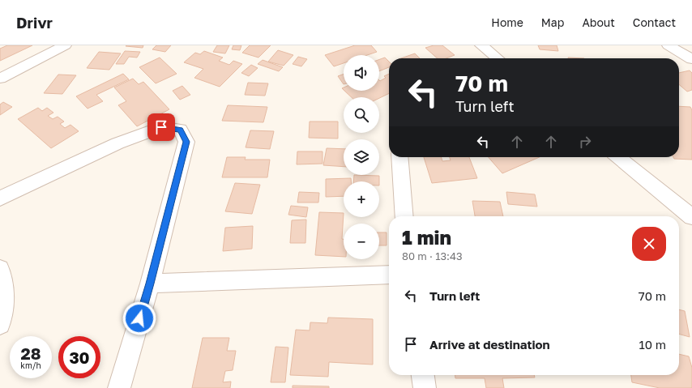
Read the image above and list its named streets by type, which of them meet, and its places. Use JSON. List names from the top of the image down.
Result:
{
  "page": {
    "header": "Drivr",
    "nav": [
      "Home",
      "Map",
      "About",
      "Contact"
    ],
    "map_buttons": ["+", "−"],
    "turn": ["70 m", "Turn left"],
    "heading": ["1 min", "80 m · 13:43"],
    "list": [
      {
        "name": "Turn left",
        "value": "70 m"
      },
      {
        "name": "Arrive at destination",
        "value": "10 m"
      }
    ],
    "speed": "28 km/h",
    "limit": "30"
  }
}
